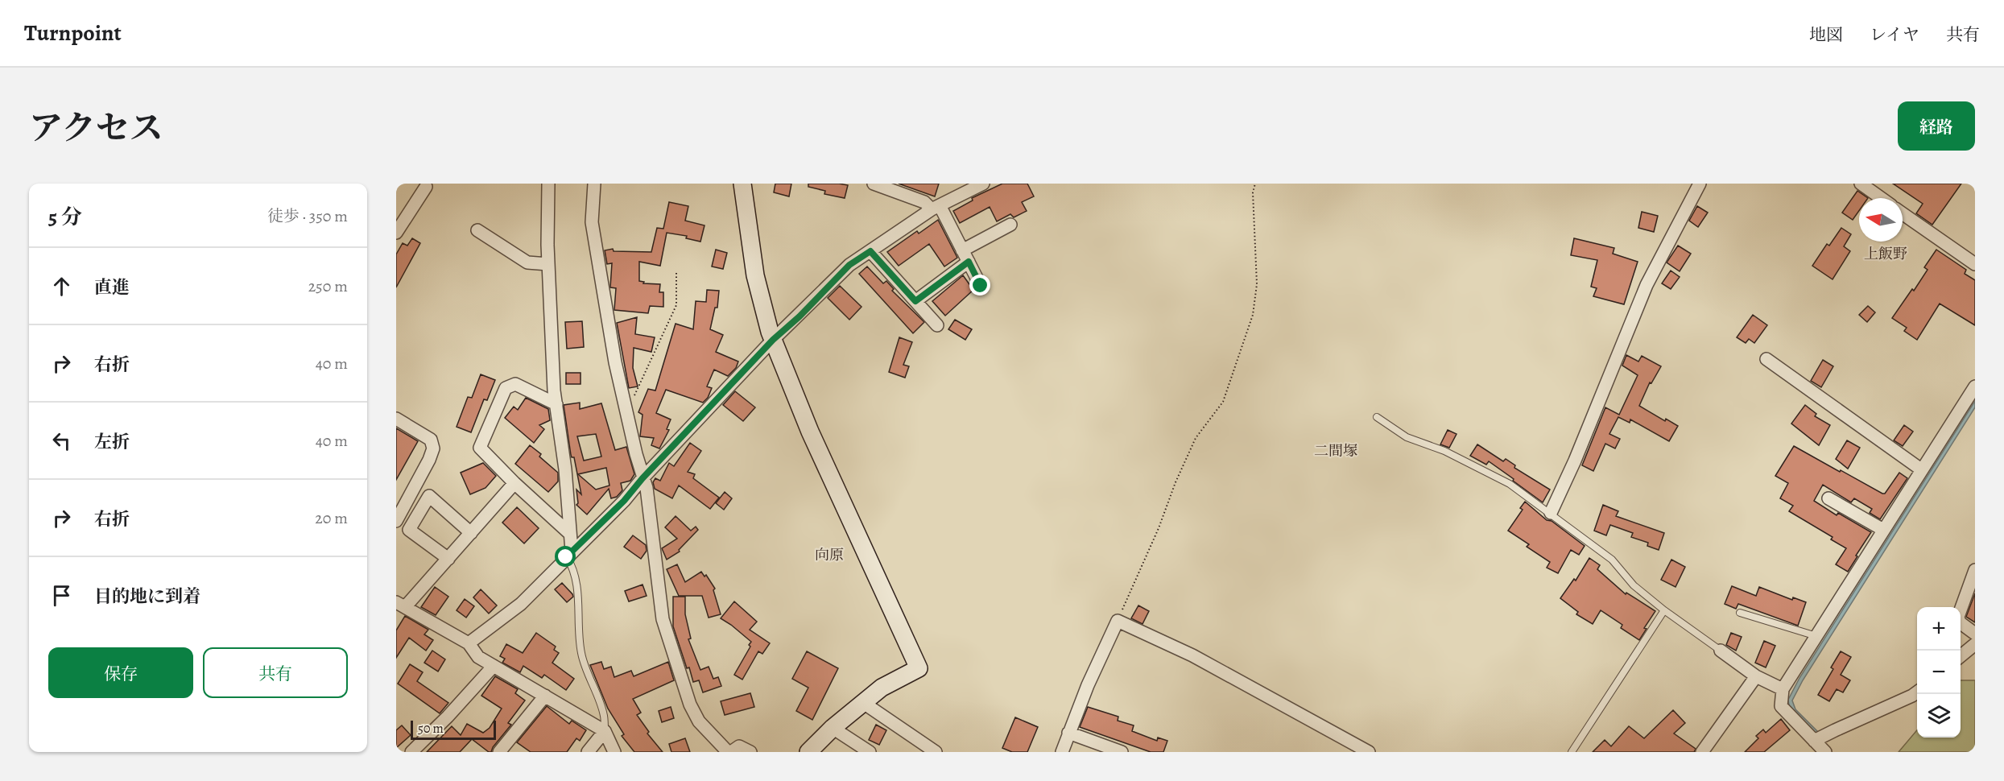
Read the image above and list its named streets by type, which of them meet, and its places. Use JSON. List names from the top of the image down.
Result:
{
  "districts": ["上飯野", "二間塚", "向原"],
  "scale_bar": "50 m",
  "north": "left",
  "page": {
    "header": "Turnpoint",
    "nav": ["地図", "レイヤ", "共有"],
    "title": "アクセス",
    "buttons": [
      "経路",
      ["保存", "共有"]
    ],
    "heading": ["5 分", "徒歩 · 350 m"],
    "list": [
      ["直進", "250 m"],
      ["右折", "40 m"],
      ["左折", "40 m"],
      ["右折", "20 m"],
      "目的地に到着"
    ],
    "map_buttons": ["+", "−"],
    "scale": "50 m"
  }
}
